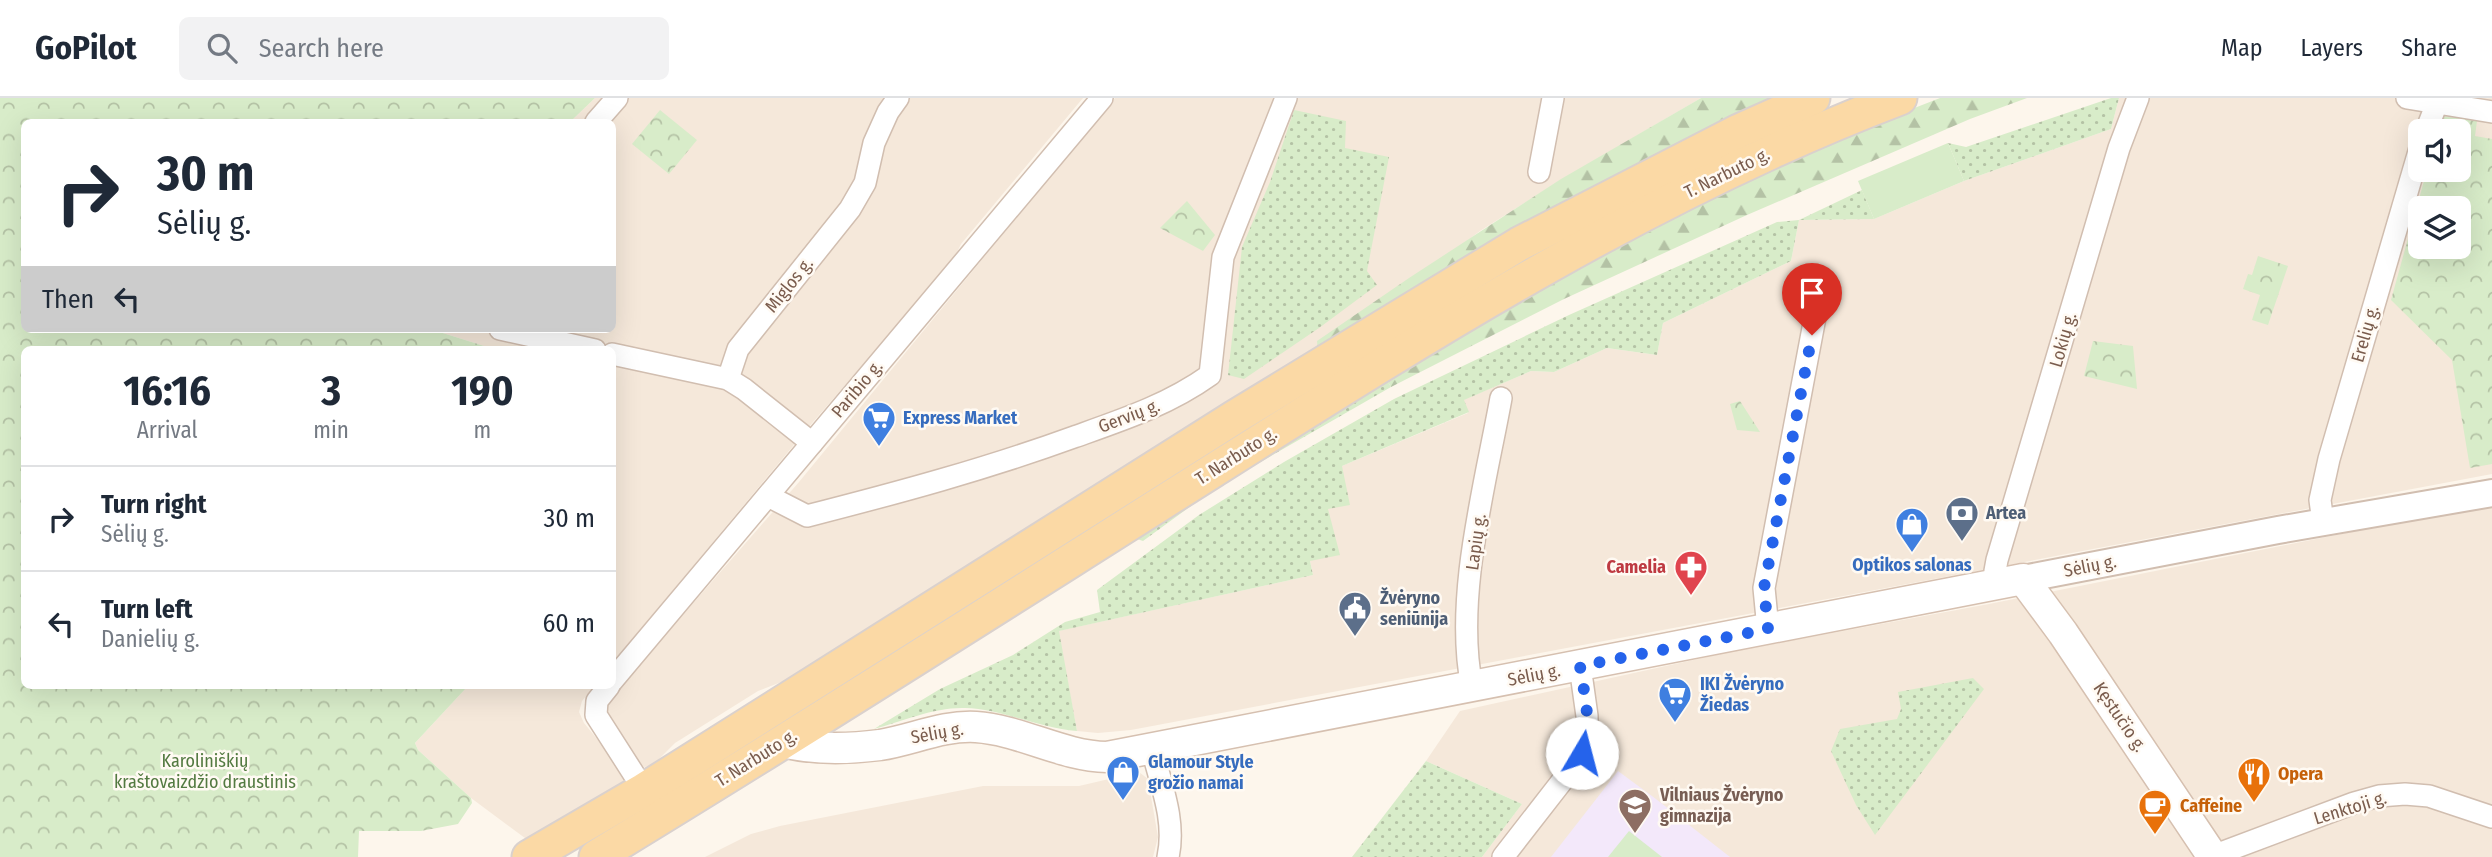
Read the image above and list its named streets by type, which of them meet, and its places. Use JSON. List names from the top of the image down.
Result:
{
  "streets": {
    "main road": ["T. Narbuto g.", "Sėlių g.", "Kęstučio g."],
    "street": [
      "Miglos g.",
      "Erelių g.",
      "Lokių g.",
      "Paribio g.",
      "Gervių g.",
      "Lapių g.",
      "Lenktoji g."
    ]
  },
  "crossings": [
    ["T. Narbuto g.", "Sėlių g."],
    ["Erelių g.", "Sėlių g."],
    ["Lokių g.", "Sėlių g."],
    ["Lokių g.", "Kęstučio g."],
    ["Paribio g.", "Gervių g."],
    ["Lapių g.", "Sėlių g."],
    ["Sėlių g.", "Kęstučio g."],
    ["Kęstučio g.", "Lenktoji g."]
  ],
  "parks": ["Karoliniškių kraštovaizdžio draustinis"],
  "places": {
    "supermarket": ["Express Market", "IKI Žvėryno Žiedas"],
    "bank": ["Artea"],
    "shop": ["Optikos salonas", "Glamour Style grožio namai"],
    "pharmacy": ["Camelia"],
    "public building": ["Žvėryno seniūnija"],
    "restaurant": ["Opera"],
    "school or university": ["Vilniaus Žvėryno gimnazija"],
    "cafe": ["Caffeine"]
  },
  "page": {
    "header": "GoPilot",
    "search": "Search here",
    "nav": ["Map", "Layers", "Share"],
    "turn": ["30 m", "Sėlių g."],
    "then": "Then",
    "eta": [
      "16:16",
      "Arrival",
      "3",
      "min",
      "190",
      "m"
    ],
    "list": [
      {
        "name": "Turn right",
        "note": "Sėlių g.",
        "value": "30 m"
      },
      {
        "name": "Turn left",
        "note": "Danielių g.",
        "value": "60 m"
      }
    ]
  }
}
